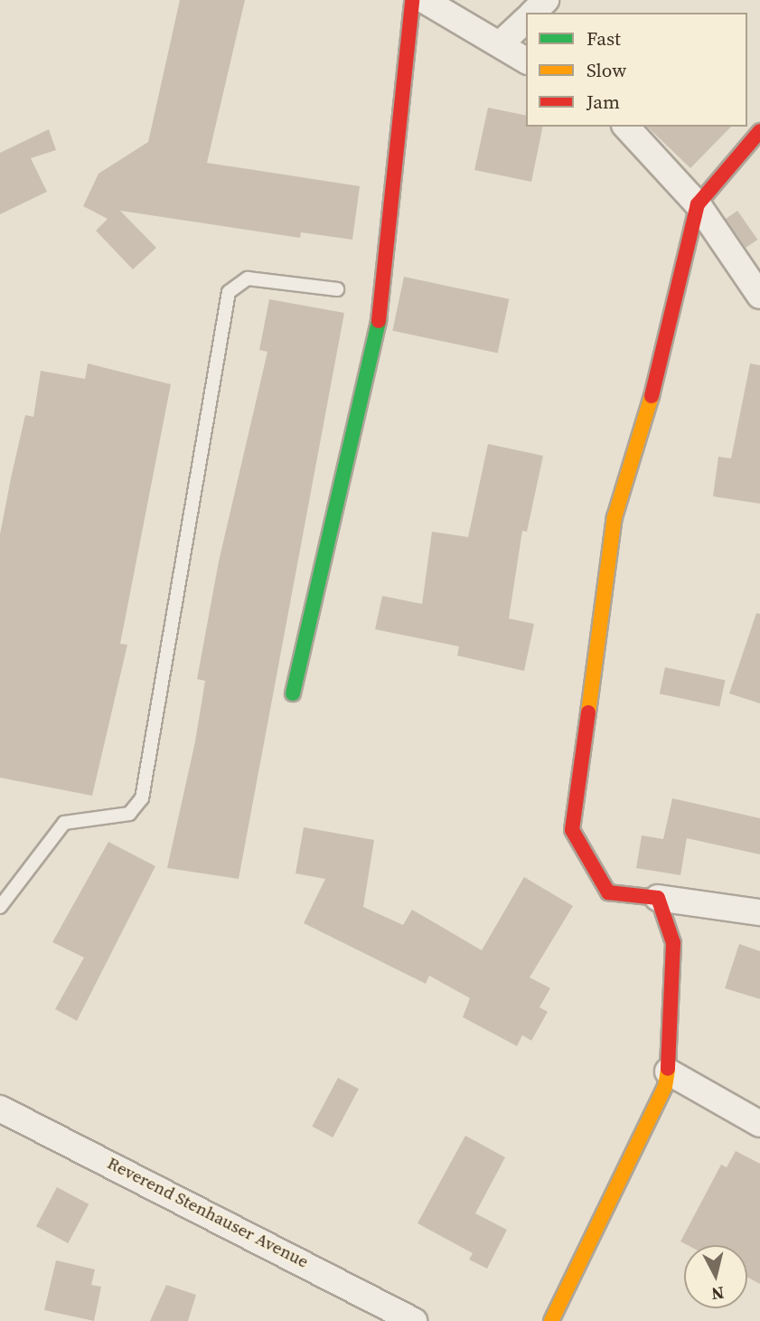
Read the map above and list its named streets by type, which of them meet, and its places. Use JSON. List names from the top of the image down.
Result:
{
  "streets": {
    "street": ["Reverend Stenhauser Avenue"]
  },
  "legend": ["Fast", "Slow", "Jam"],
  "north": "bottom"
}
